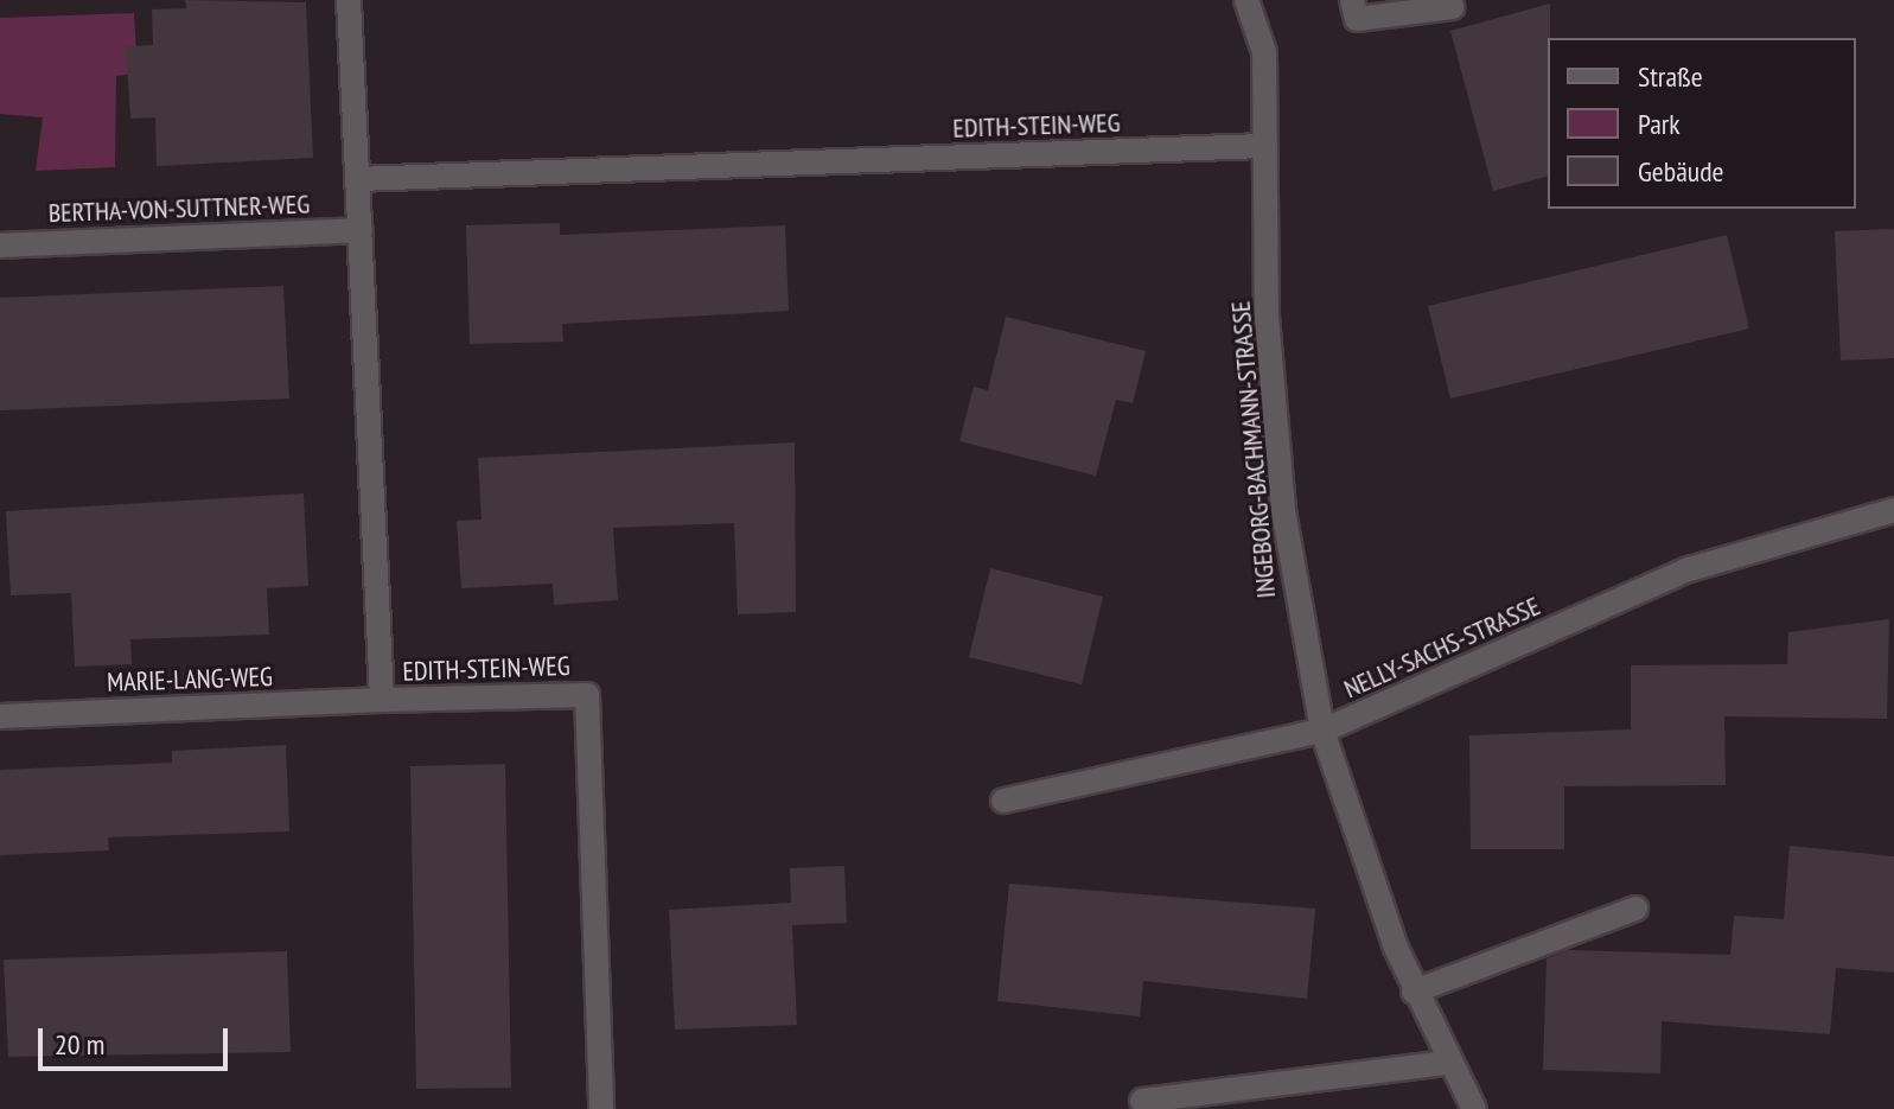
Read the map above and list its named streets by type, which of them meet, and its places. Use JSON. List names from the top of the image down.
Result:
{
  "streets": {
    "street": [
      "EDITH-STEIN-WEG",
      "BERTHA-VON-SUTTNER-WEG",
      "INGEBORG-BACHMANN-STRASSE",
      "NELLY-SACHS-STRASSE",
      "MARIE-LANG-WEG"
    ]
  },
  "crossings": [
    ["EDITH-STEIN-WEG", "BERTHA-VON-SUTTNER-WEG"],
    ["EDITH-STEIN-WEG", "INGEBORG-BACHMANN-STRASSE"],
    ["EDITH-STEIN-WEG", "MARIE-LANG-WEG"],
    ["INGEBORG-BACHMANN-STRASSE", "NELLY-SACHS-STRASSE"]
  ],
  "legend": ["Straße", "Park", "Gebäude"],
  "scale_bar": "20 m"
}
